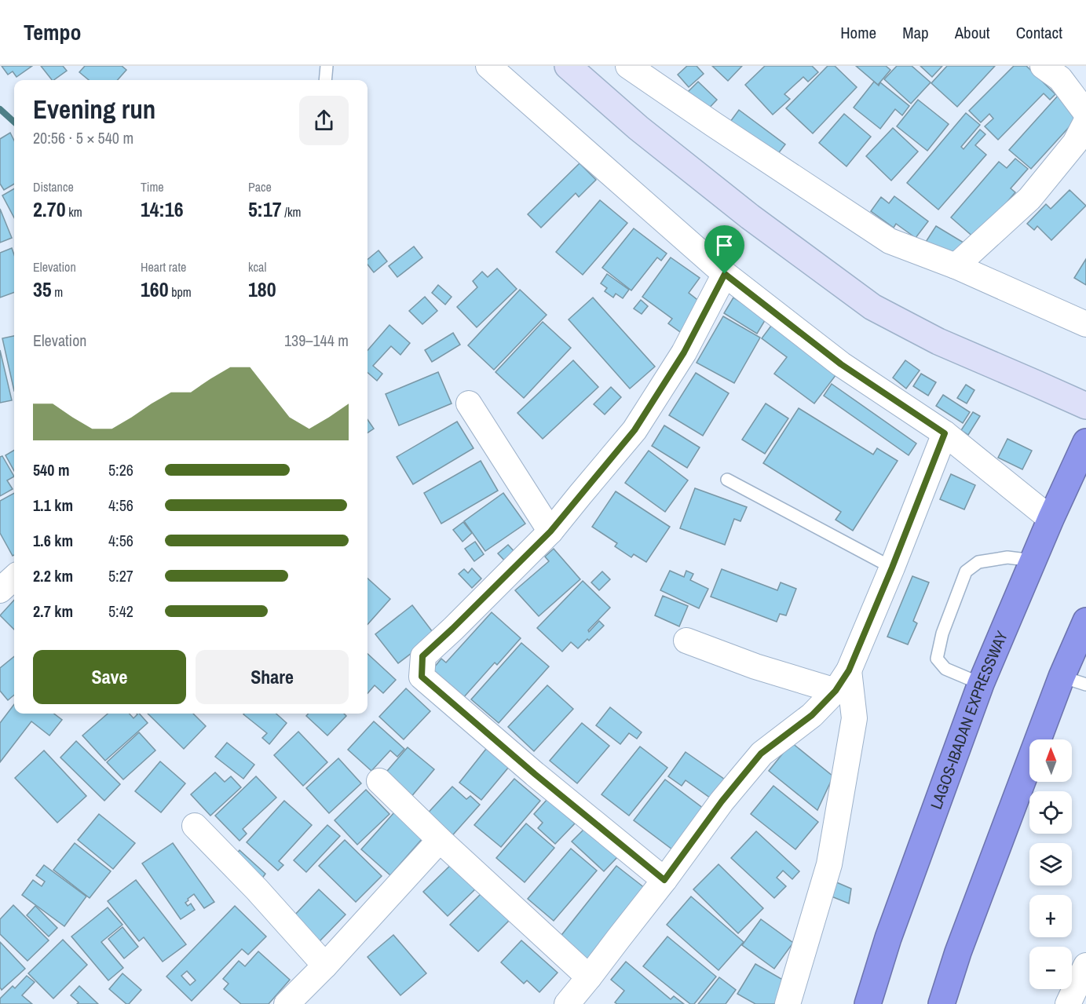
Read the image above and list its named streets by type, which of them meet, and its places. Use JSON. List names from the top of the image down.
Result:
{
  "streets": {
    "highway": ["LAGOS-IBADAN EXPRESSWAY"]
  },
  "north": "top",
  "page": {
    "header": "Tempo",
    "nav": [
      "Home",
      "Map",
      "About",
      "Contact"
    ],
    "heading": ["Evening run", "20:56 · 5 × 540 m"],
    "stats": [
      ["Distance", "2.70 km"],
      ["Time", "14:16"],
      ["Pace", "5:17 /km"],
      ["Elevation", "35 m"],
      ["Heart rate", "160 bpm"],
      ["kcal", "180"]
    ],
    "chart": ["Elevation", "139–144 m"],
    "list": [
      {
        "name": "540 m",
        "note": "5:26"
      },
      {
        "name": "1.1 km",
        "note": "4:56"
      },
      {
        "name": "1.6 km",
        "note": "4:56"
      },
      {
        "name": "2.2 km",
        "note": "5:27"
      },
      {
        "name": "2.7 km",
        "note": "5:42"
      }
    ],
    "buttons": ["Save", "Share"],
    "map_buttons": ["+", "−"]
  }
}
